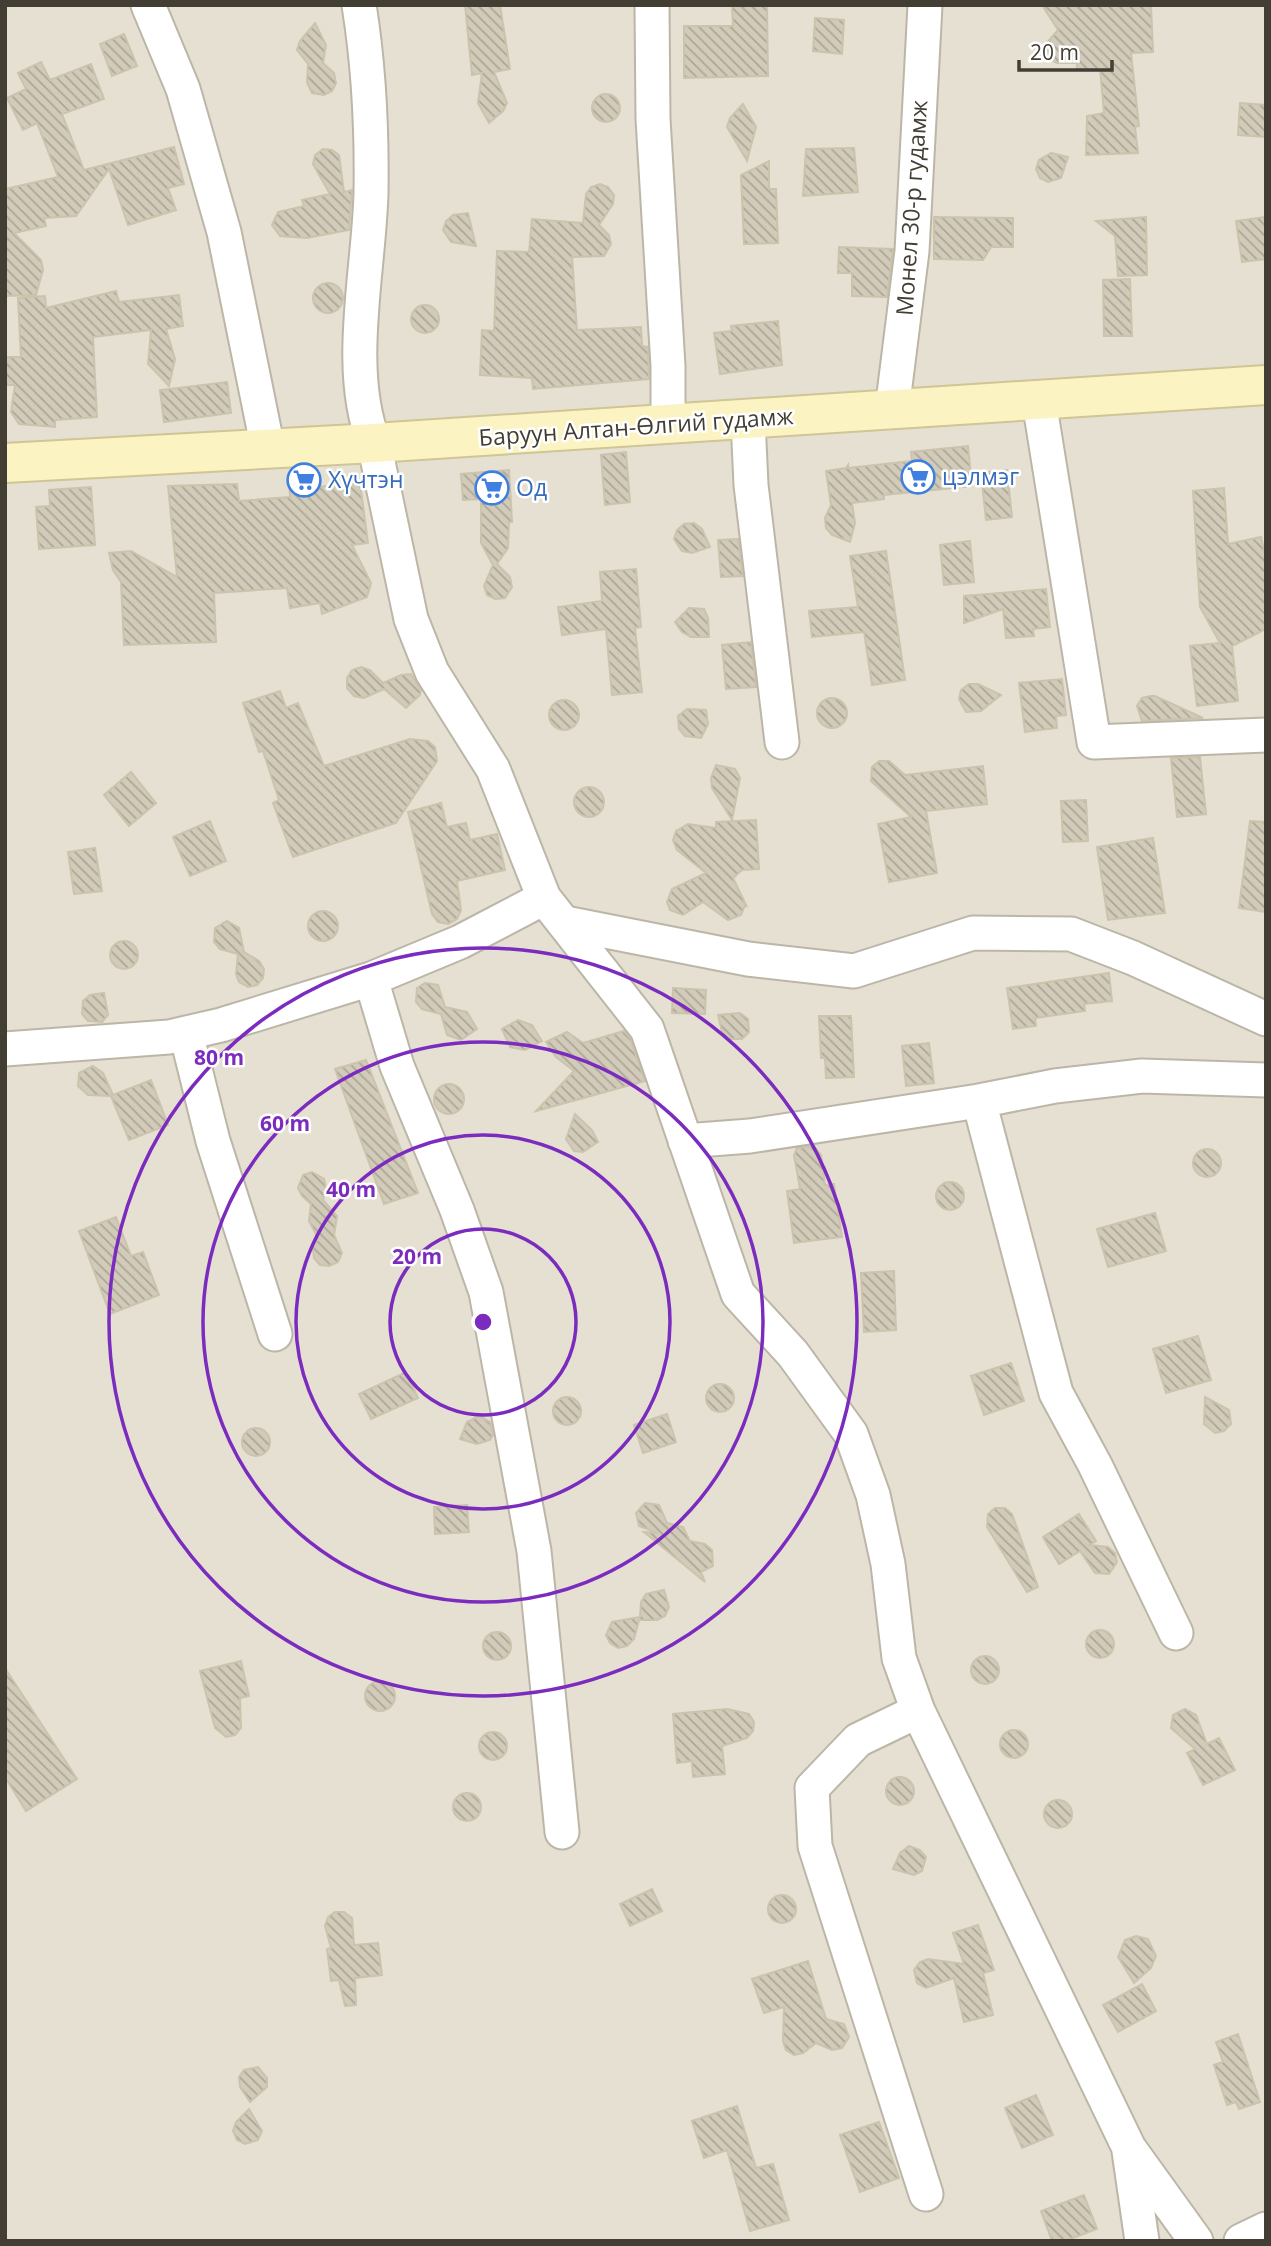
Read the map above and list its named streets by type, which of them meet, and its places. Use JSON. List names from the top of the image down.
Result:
{
  "streets": {
    "main road": ["Баруун Алтан-Өлгий гудамж"],
    "street": ["Монел 30-р гудамж"]
  },
  "crossings": [
    ["Монел 30-р гудамж", "Баруун Алтан-Өлгий гудамж"]
  ],
  "places": {
    "supermarket": ["цэлмэг", "Хүчтэн", "Од"]
  },
  "scale_bar": "20 m",
  "rings": [
    "80 m",
    "60 m",
    "40 m",
    "20 m"
  ]
}
